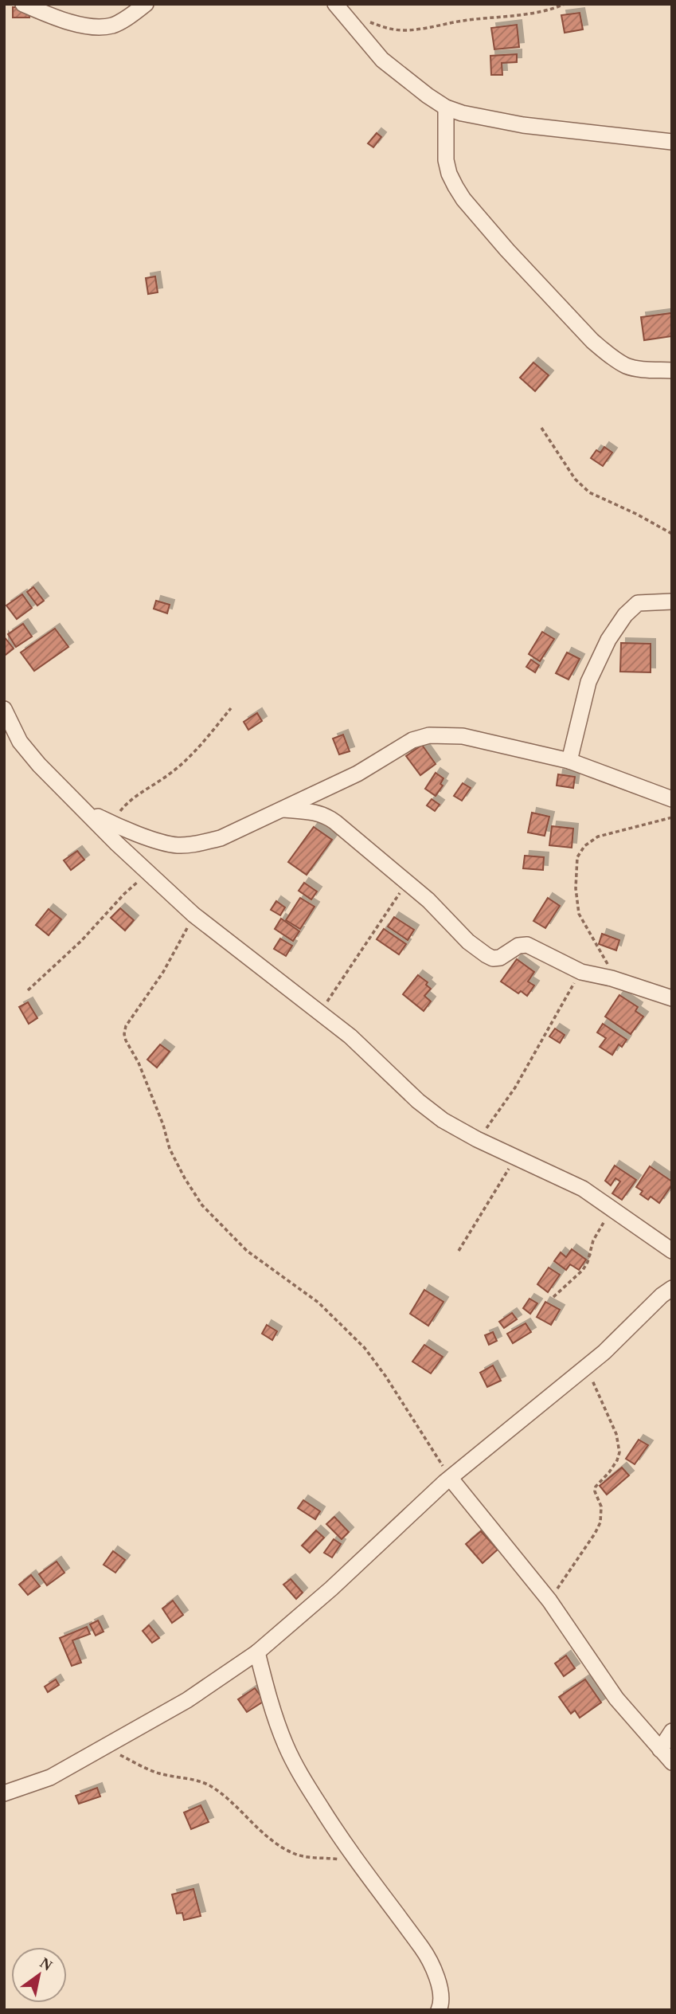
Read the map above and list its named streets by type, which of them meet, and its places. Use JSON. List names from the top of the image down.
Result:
{
  "north": "top right"
}
